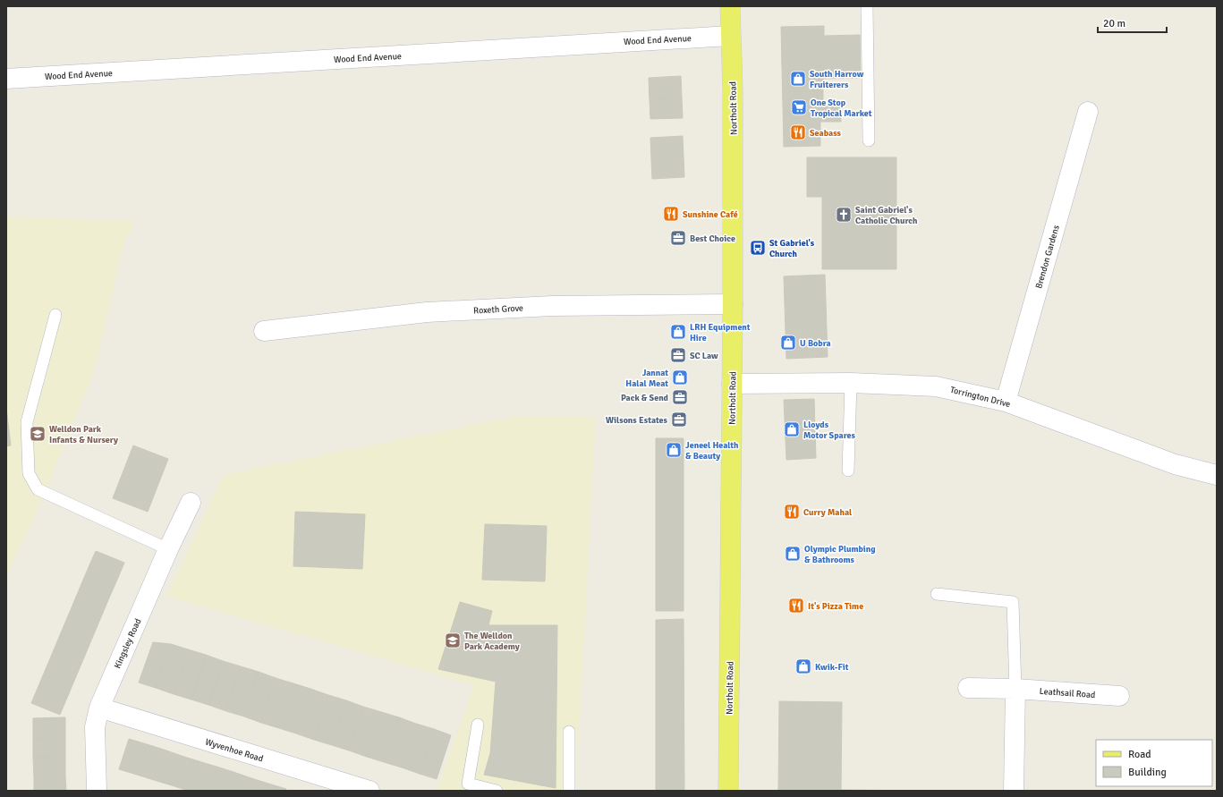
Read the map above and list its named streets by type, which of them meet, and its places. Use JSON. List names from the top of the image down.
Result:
{
  "streets": {
    "main road": ["Northolt Road"],
    "street": [
      "Wood End Avenue",
      "Brendon Gardens",
      "Roxeth Grove",
      "Torrington Drive",
      "Kingsley Road",
      "Leathsail Road",
      "Wyvenhoe Road"
    ]
  },
  "crossings": [
    ["Wood End Avenue", "Northolt Road"],
    ["Northolt Road", "Roxeth Grove"],
    ["Northolt Road", "Torrington Drive"],
    ["Brendon Gardens", "Torrington Drive"],
    ["Kingsley Road", "Wyvenhoe Road"]
  ],
  "places": {
    "shop": [
      "South Harrow Fruiterers",
      "LRH Equipment Hire",
      "U Bobra",
      "Jannat Halal Meat",
      "Lloyds Motor Spares",
      "Jeneel Health & Beauty",
      "Olympic Plumbing & Bathrooms",
      "Kwik-Fit"
    ],
    "supermarket": ["One Stop Tropical Market"],
    "restaurant": [
      "Seabass",
      "Sunshine Café",
      "Curry Mahal",
      "It's Pizza Time"
    ],
    "church": ["Saint Gabriel's Catholic Church"],
    "office": [
      "Best Choice",
      "SC Law",
      "Pack & Send",
      "Wilsons Estates"
    ],
    "bus stop": ["St Gabriel's Church"],
    "school or university": ["Welldon Park Infants & Nursery", "The Welldon Park Academy"]
  },
  "legend": ["Road", "Building"],
  "scale_bar": "20 m"
}
